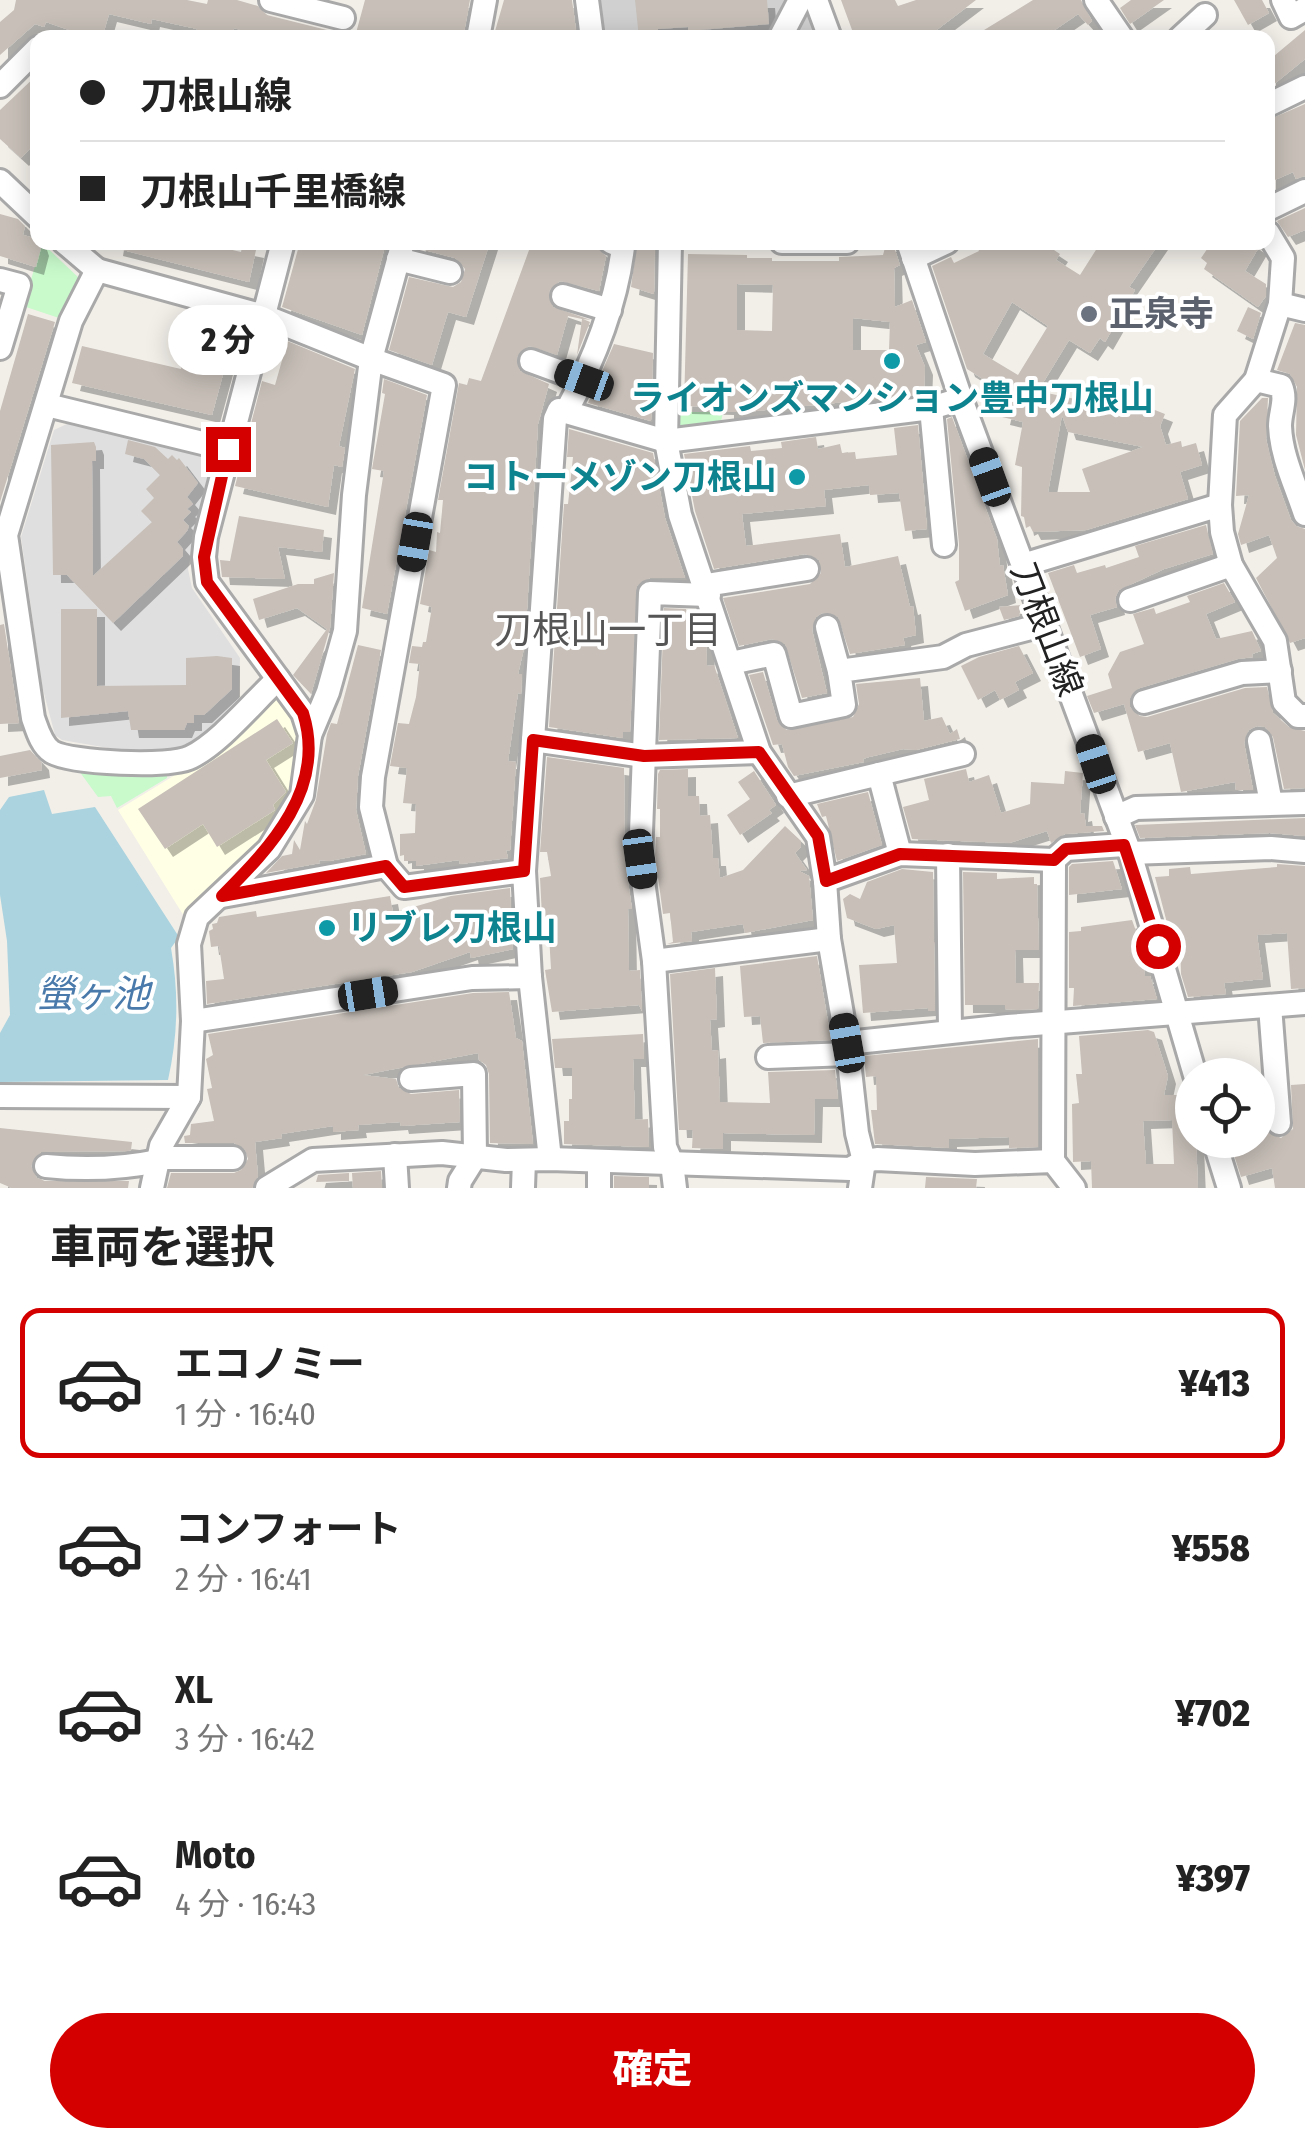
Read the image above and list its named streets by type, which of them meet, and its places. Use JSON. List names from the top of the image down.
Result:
{
  "streets": {
    "street": ["刀根山線"]
  },
  "districts": ["刀根山一丁目"],
  "water": ["螢ヶ池"],
  "places": [
    "正泉寺",
    "ライオンズマンション豊中刀根山",
    "コトーメゾン刀根山",
    "リブレ刀根山"
  ],
  "page": {
    "banner": ["刀根山線", "刀根山千里橋線"],
    "bubble": "2 分",
    "heading": "車両を選択",
    "list": [
      {
        "name": "エコノミー",
        "note": "1 分 · 16:40",
        "value": "¥413"
      },
      {
        "name": "コンフォート",
        "note": "2 分 · 16:41",
        "value": "¥558"
      },
      {
        "name": "XL",
        "note": "3 分 · 16:42",
        "value": "¥702"
      },
      {
        "name": "Moto",
        "note": "4 分 · 16:43",
        "value": "¥397"
      }
    ],
    "buttons": "確定"
  }
}
